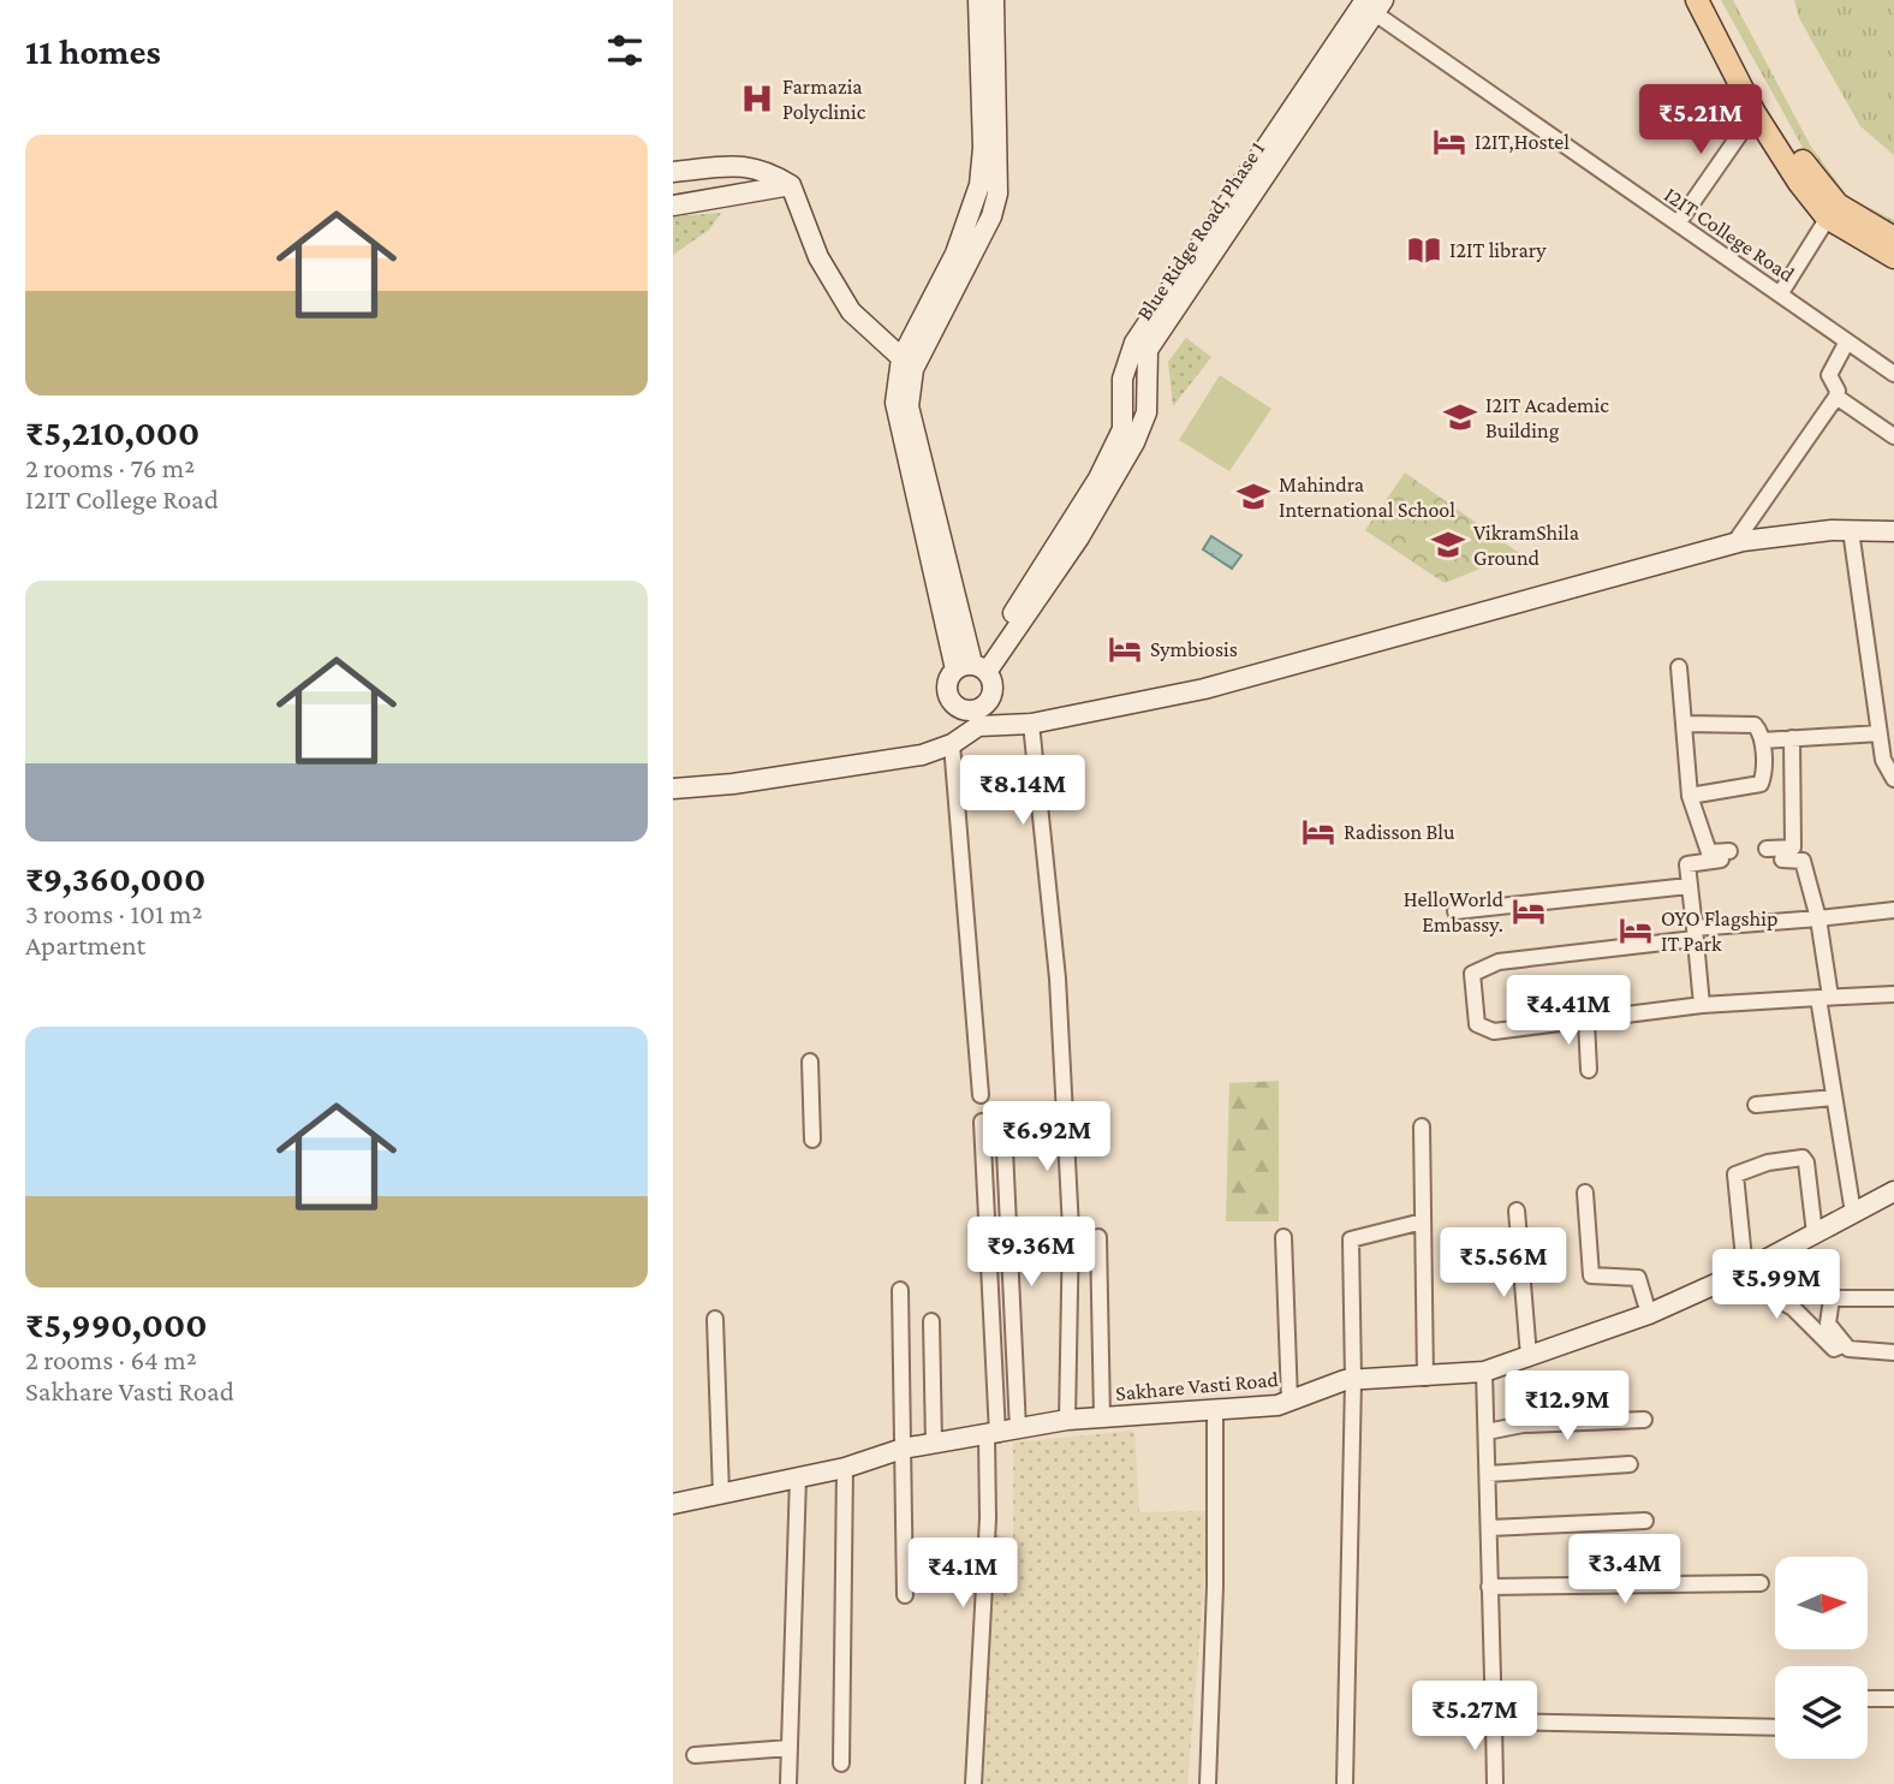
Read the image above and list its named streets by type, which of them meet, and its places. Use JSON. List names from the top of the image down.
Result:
{
  "streets": {
    "street": ["Blue Ridge Road, Phase 1", "I2IT College Road", "Sakhare Vasti Road"]
  },
  "crossings": [
    ["Blue Ridge Road, Phase 1", "I2IT College Road"]
  ],
  "places": {
    "hospital": ["Farmazia Polyclinic"],
    "hotel": [
      "I2IT,Hostel",
      "Symbiosis",
      "Radisson Blu",
      "HelloWorld Embassy.",
      "OYO Flagship IT Park"
    ],
    "library": ["I2IT library"],
    "school or university": ["I2IT Academic Building", "Mahindra International School", "VikramShila Ground"]
  },
  "north": "right",
  "page": {
    "heading": "11 homes",
    "price": [
      "₹5.21M",
      "₹8.14M",
      "₹4.41M",
      "₹6.92M",
      "₹9.36M",
      "₹5.56M",
      "₹5.99M",
      "₹12.9M",
      "₹3.4M",
      "₹4.1M",
      "₹5.27M"
    ],
    "list": [
      {
        "name": "₹5,210,000",
        "note": "2 rooms · 76 m² · I2IT College Road"
      },
      {
        "name": "₹9,360,000",
        "note": "3 rooms · 101 m² · Apartment"
      },
      {
        "name": "₹5,990,000",
        "note": "2 rooms · 64 m² · Sakhare Vasti Road"
      }
    ]
  }
}
